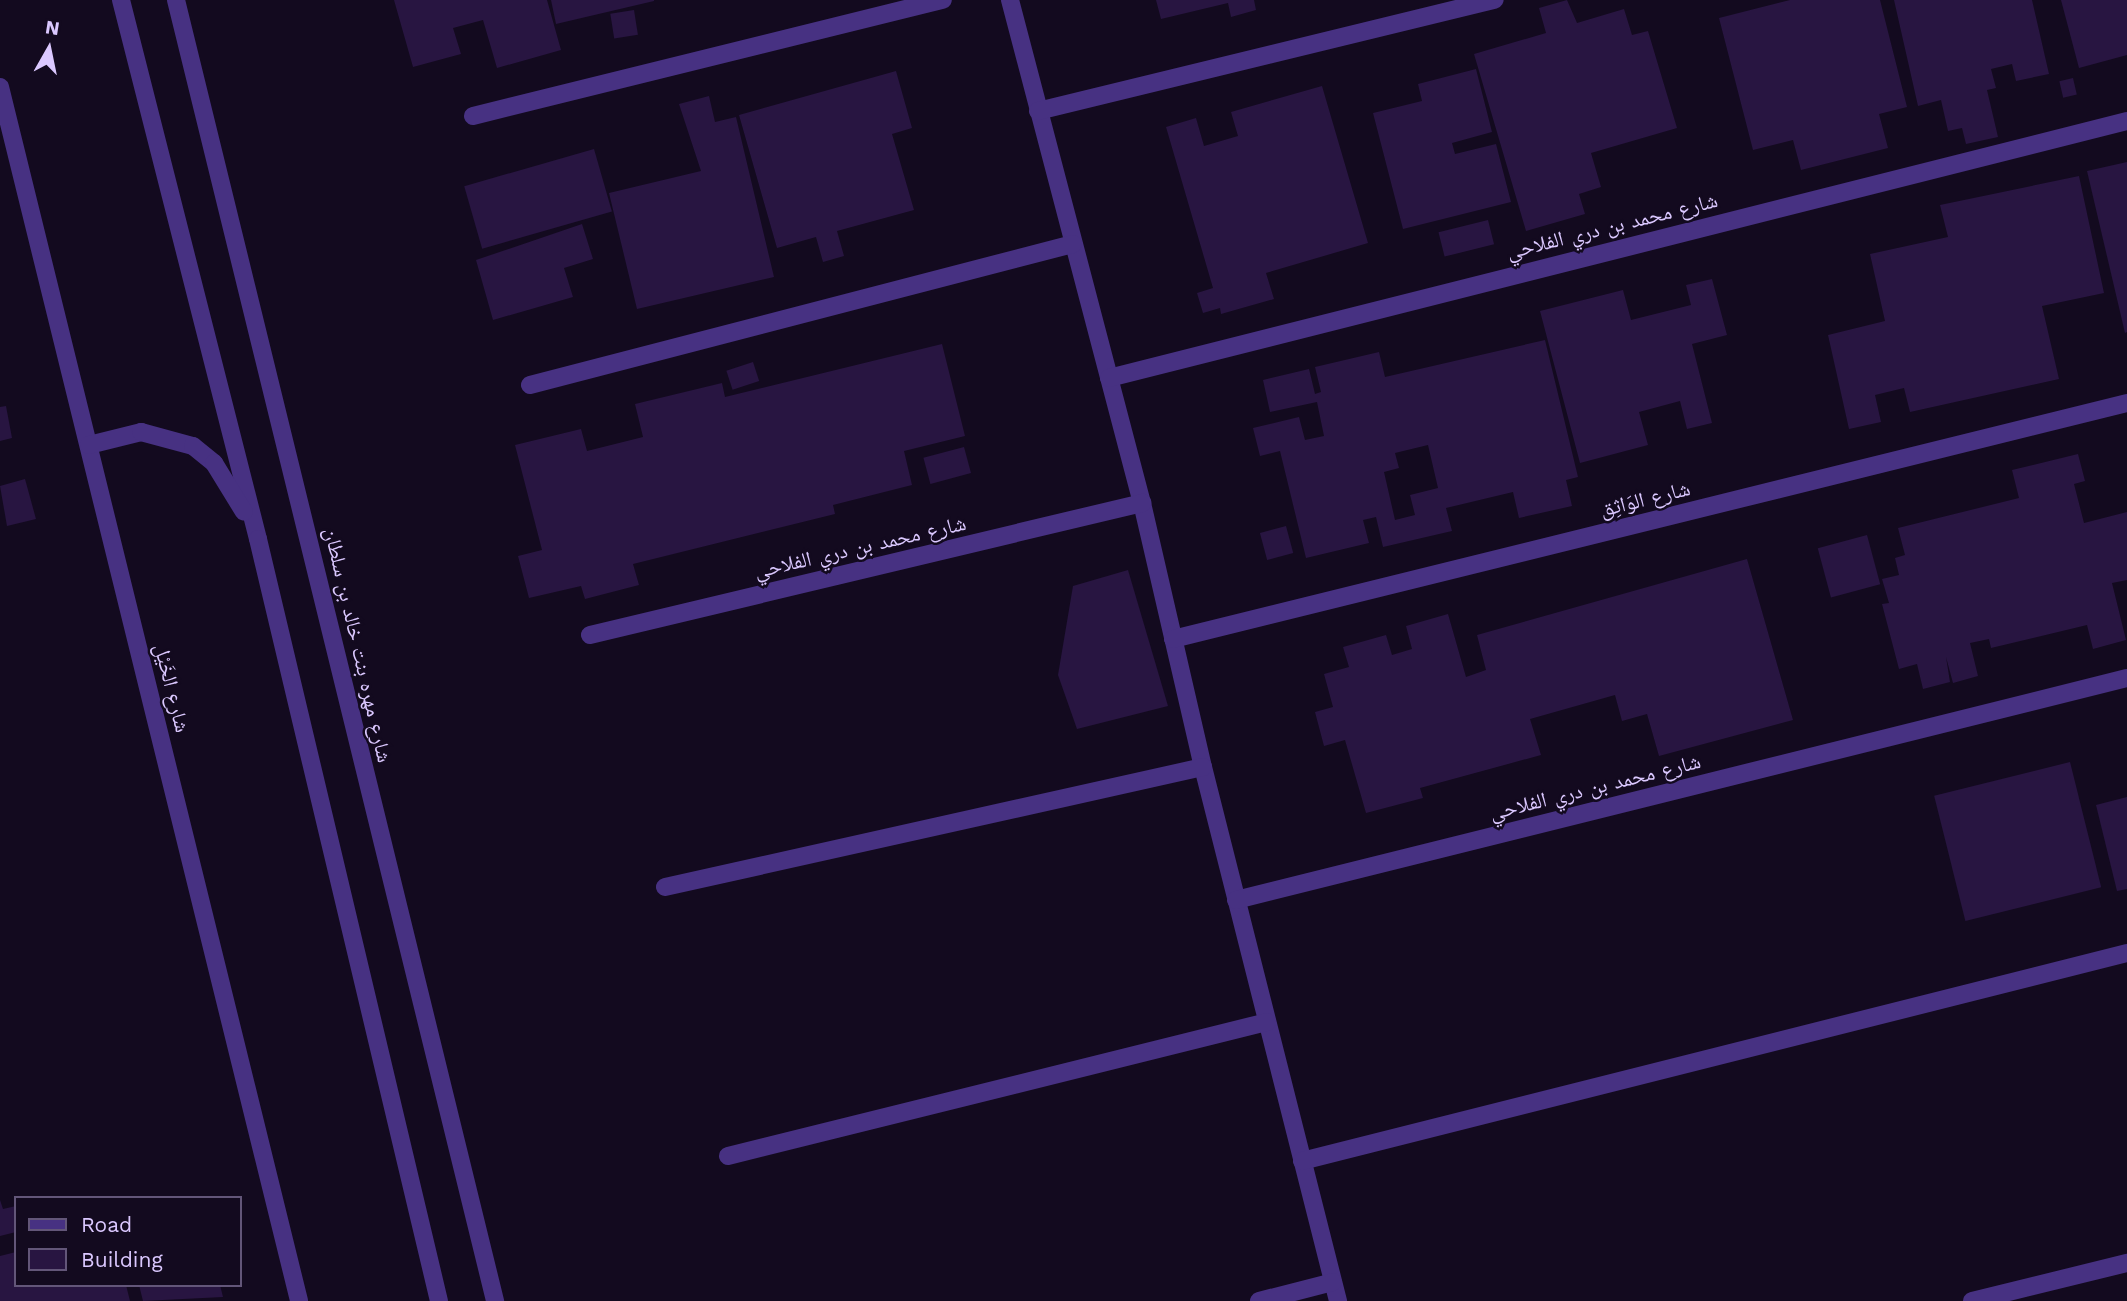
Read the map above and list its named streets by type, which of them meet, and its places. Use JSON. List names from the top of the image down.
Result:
{
  "streets": {
    "street": [
      "شارع محمد بن دري الفلاحي",
      "شارع الوَاثِق",
      "شارع مهره بنت خالد بن سلطان",
      "شارع الخَيْل"
    ]
  },
  "legend": ["Road", "Building"],
  "north": "top"
}
